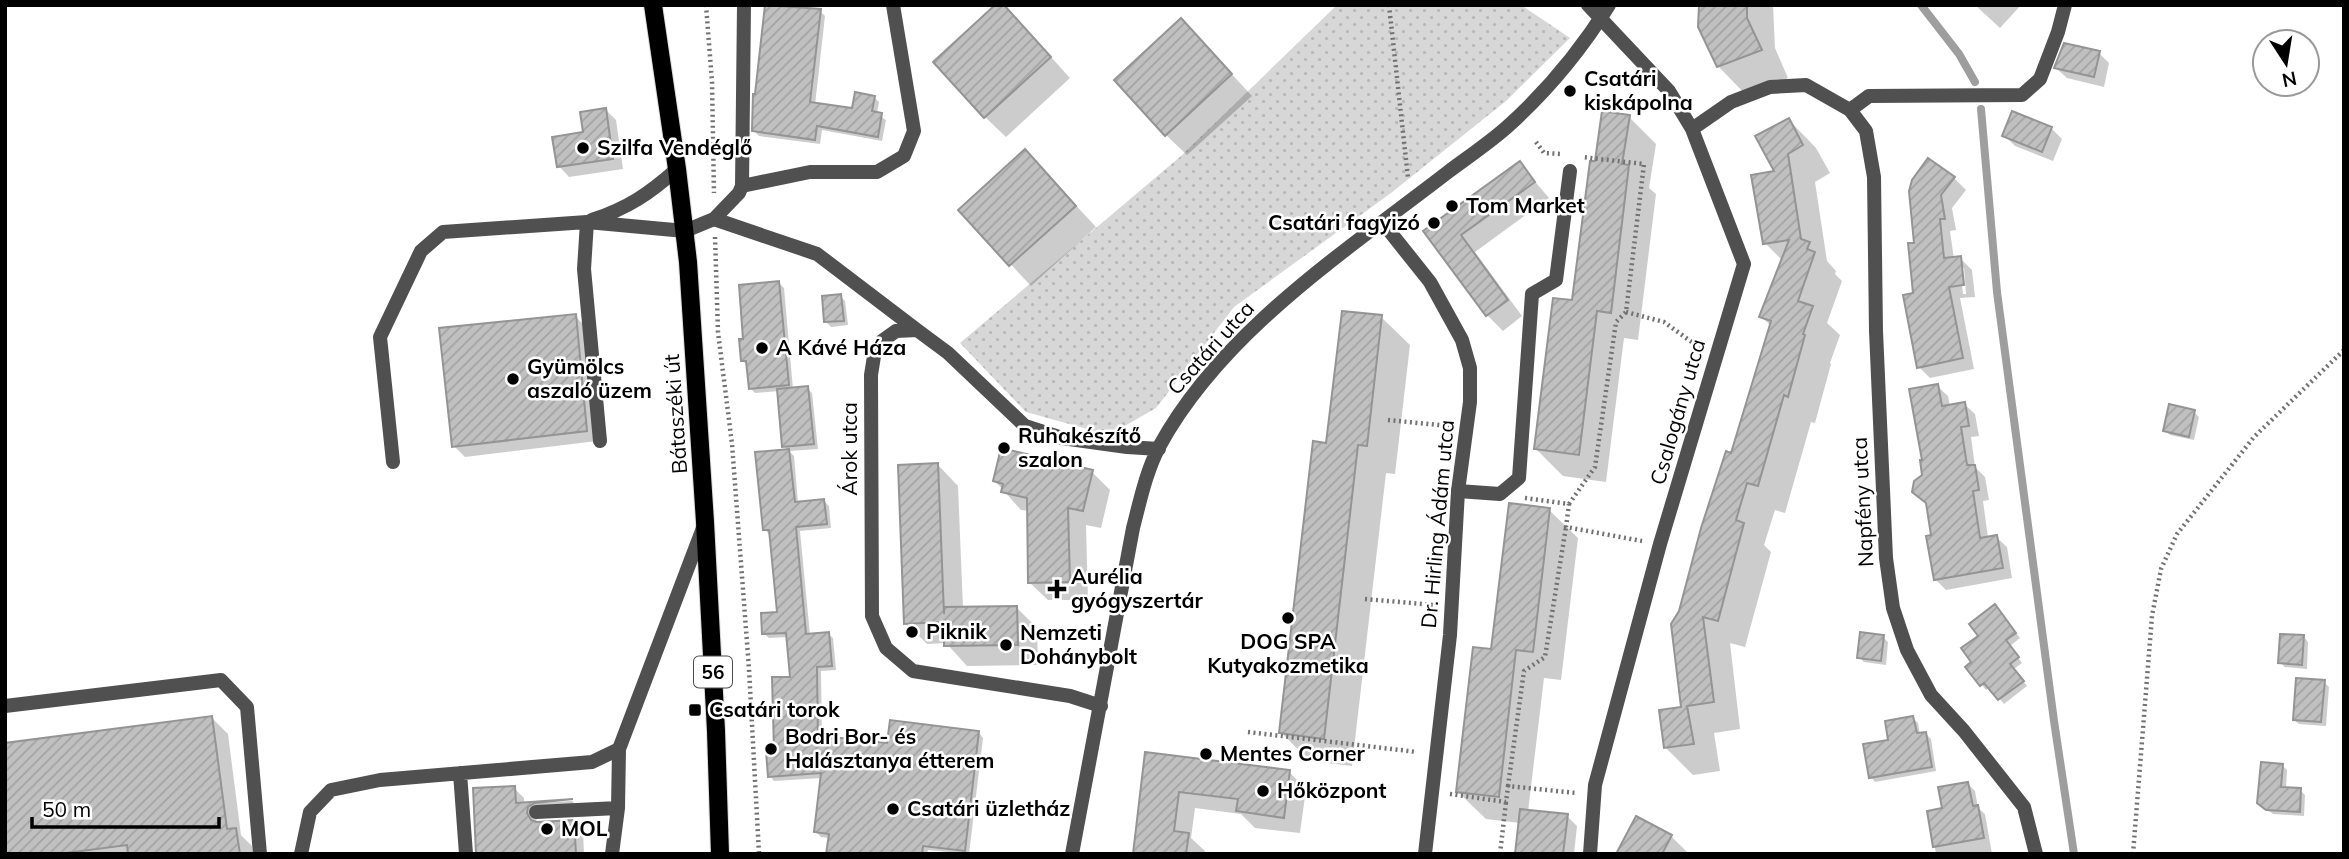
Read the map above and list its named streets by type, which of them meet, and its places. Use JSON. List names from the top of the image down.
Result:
{
  "streets": {
    "main road": ["Bátaszéki út", "56"],
    "street": [
      "Csatári utca",
      "Csalogány utca",
      "Árok utca",
      "Napfény utca",
      "Dr. Hirling Ádám utca"
    ]
  },
  "crossings": [
    ["Csatári utca", "Csalogány utca"],
    ["Csatári utca", "Árok utca"],
    ["Csatári utca", "Dr. Hirling Ádám utca"],
    ["Csalogány utca", "Napfény utca"],
    ["Bátaszéki út", "56"]
  ],
  "places": {
    "other": [
      "Csatári kiskápolna",
      "Szilfa Vendéglő",
      "Tom Market",
      "Csatári fagyizó",
      "A Kávé Háza",
      "Gyümölcs aszaló üzem",
      "Ruhakészítő szalon",
      "DOG SPA Kutyakozmetika",
      "Piknik",
      "Nemzeti Dohánybolt",
      "Bodri Bor- és Halásztanya étterem",
      "Mentes Corner",
      "Hőközpont",
      "Csatári üzletház",
      "MOL"
    ],
    "health": ["Aurélia gyógyszertár"],
    "transit": ["Csatári torok"]
  },
  "scale_bar": "50 m",
  "north": "bottom"
}
